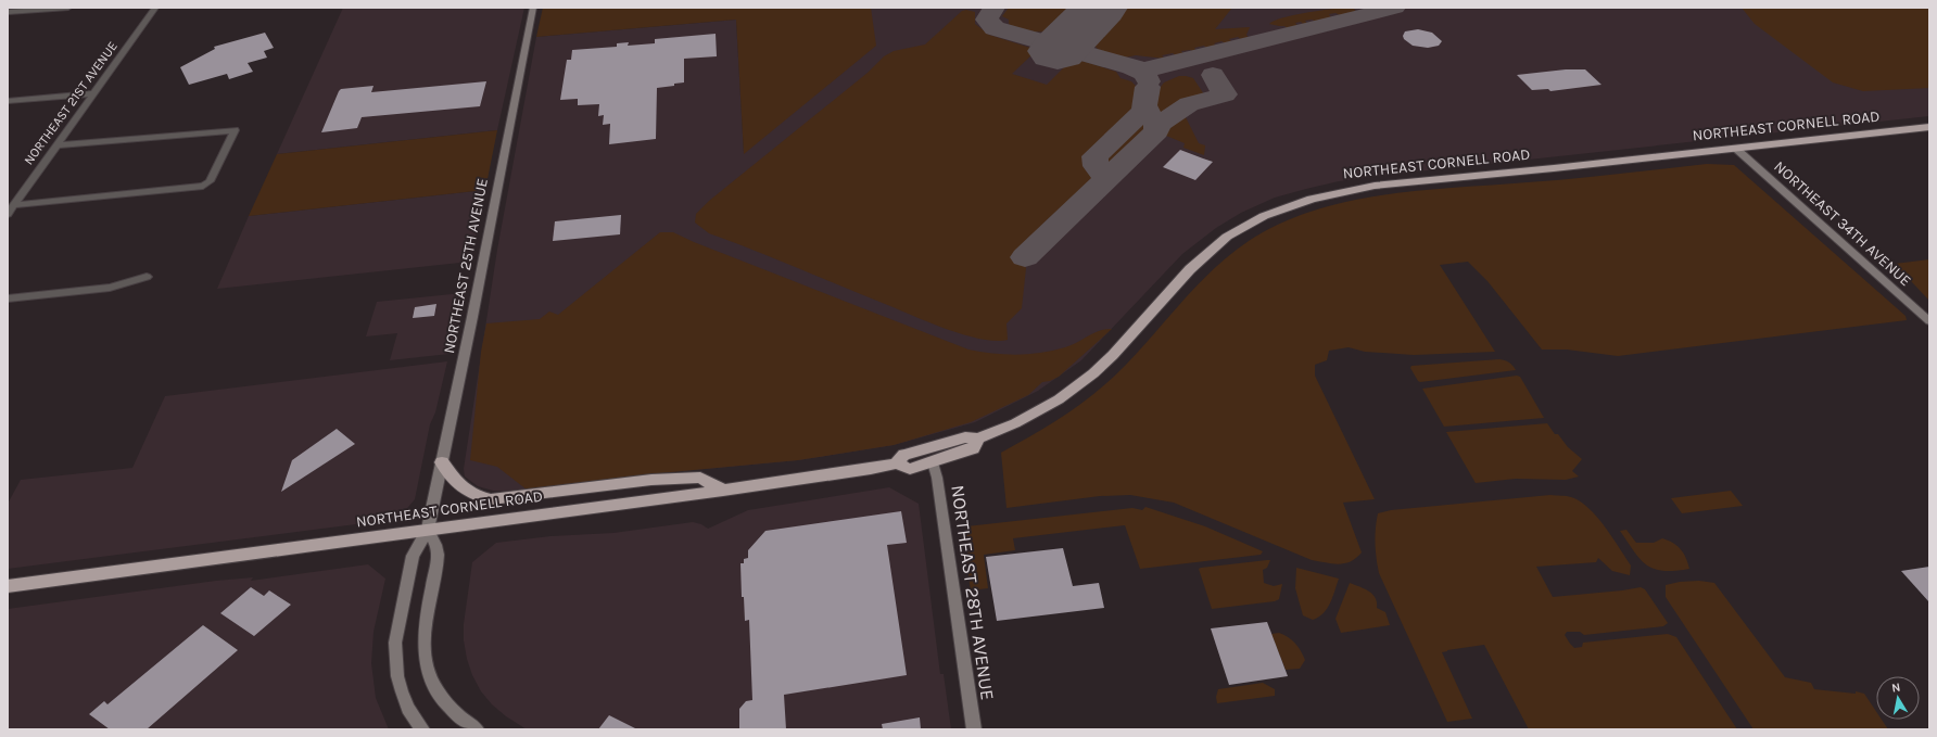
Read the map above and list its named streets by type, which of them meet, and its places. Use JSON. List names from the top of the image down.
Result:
{
  "streets": {
    "highway": ["NORTHEAST CORNELL ROAD"],
    "main road": ["NORTHEAST 34TH AVENUE", "NORTHEAST 25TH AVENUE", "NORTHEAST 28TH AVENUE"],
    "street": ["NORTHEAST 21ST AVENUE"]
  },
  "crossings": [
    ["NORTHEAST CORNELL ROAD", "NORTHEAST 34TH AVENUE"],
    ["NORTHEAST CORNELL ROAD", "NORTHEAST 25TH AVENUE"],
    ["NORTHEAST CORNELL ROAD", "NORTHEAST 28TH AVENUE"]
  ],
  "north": "top"
}
